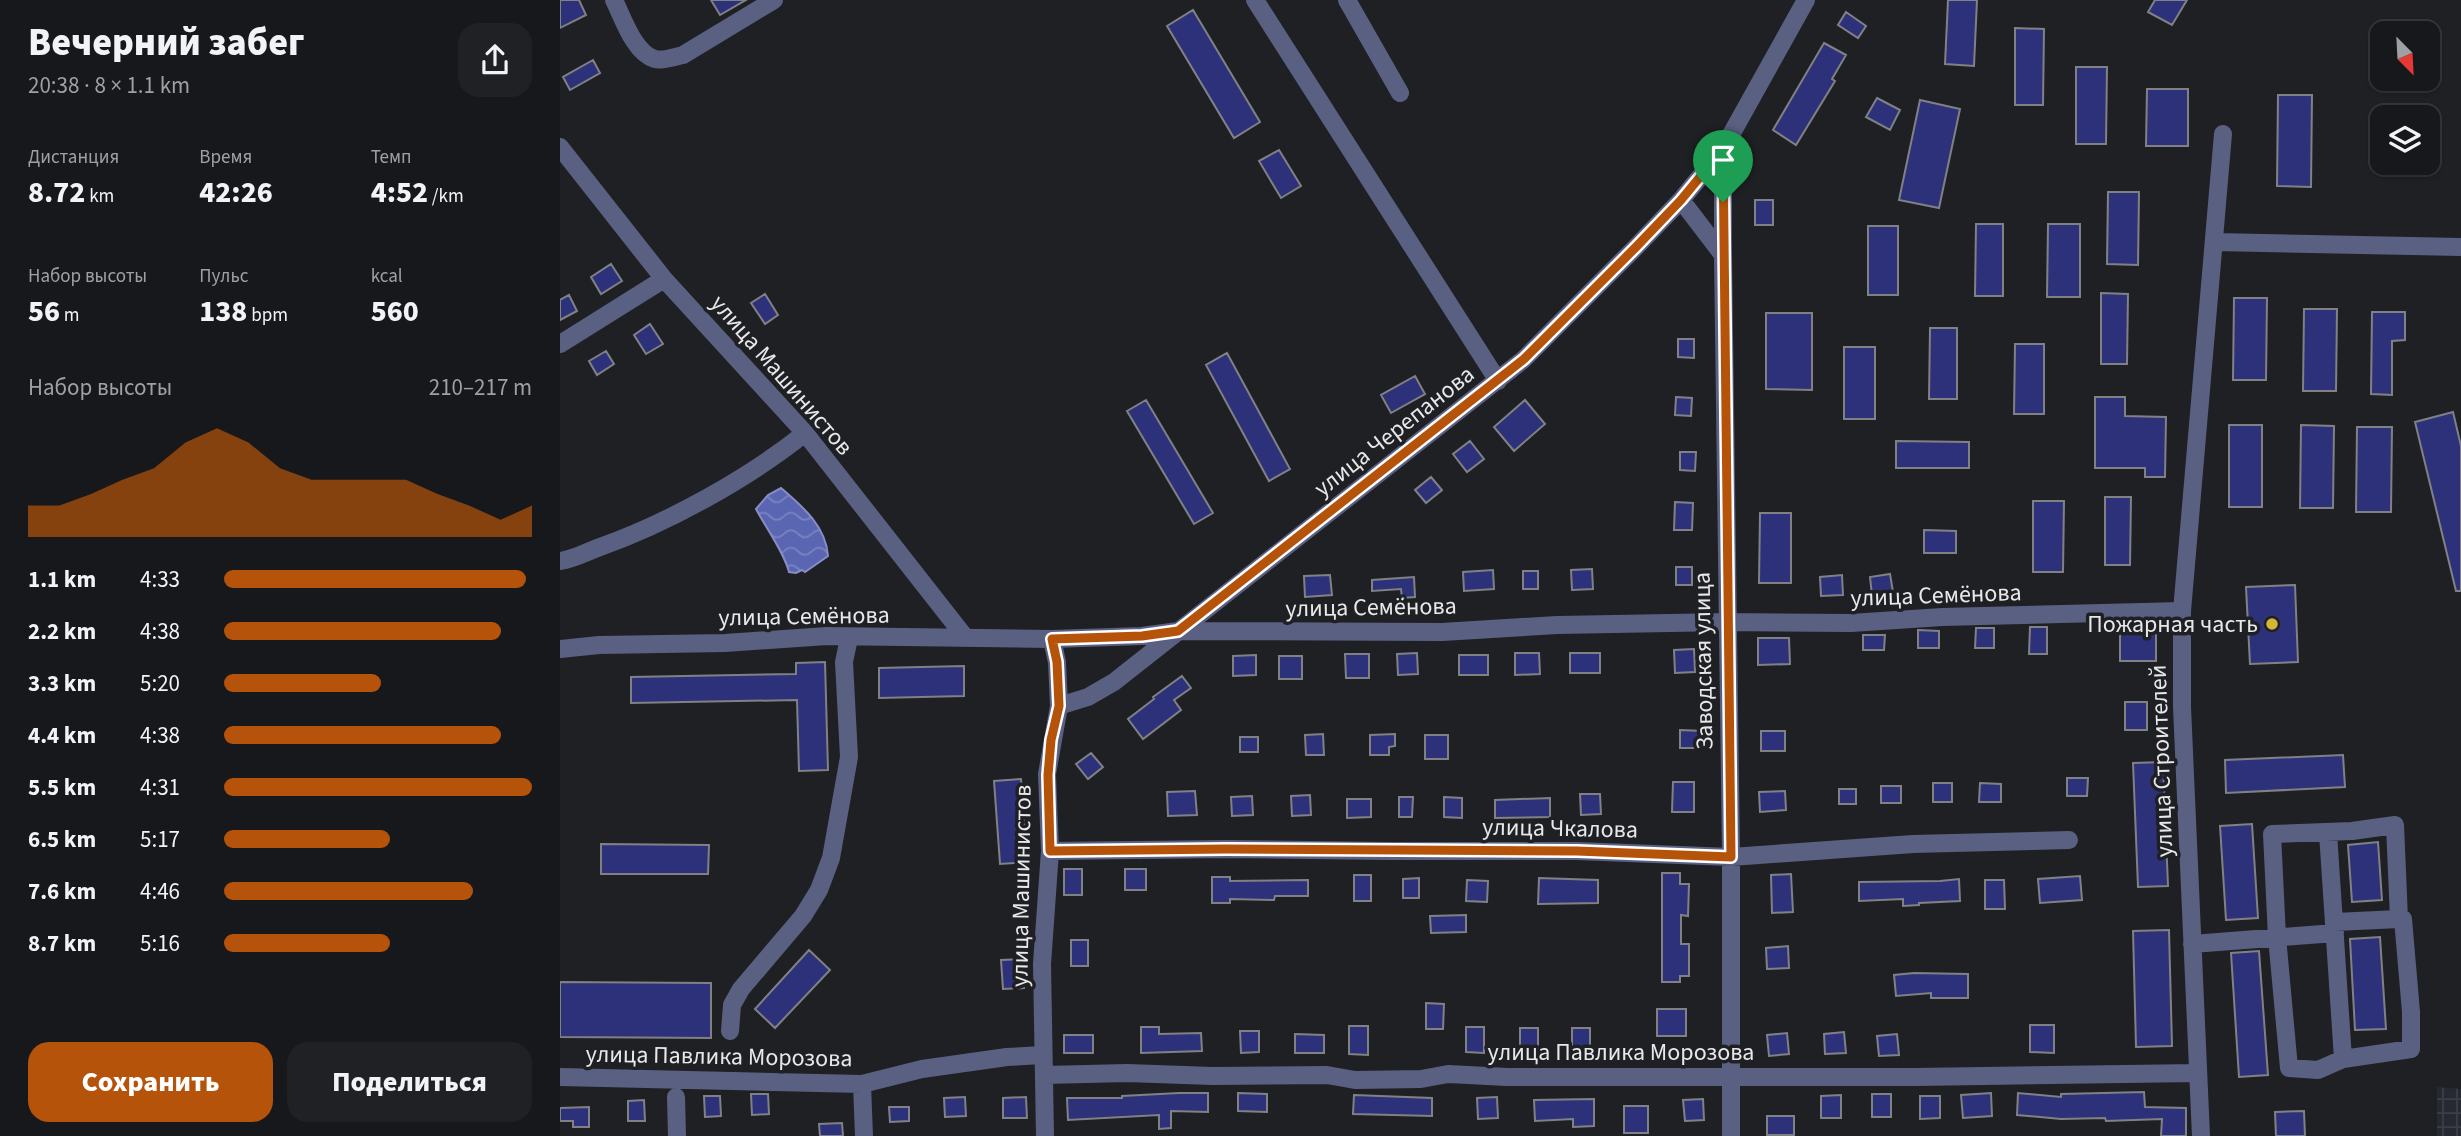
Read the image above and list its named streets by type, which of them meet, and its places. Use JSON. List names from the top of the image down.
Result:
{
  "streets": {
    "street": [
      "улица Машинистов",
      "улица Черепанова",
      "улица Семёнова",
      "Заводская улица",
      "улица Строителей",
      "улица Чкалова",
      "улица Павлика Морозова"
    ]
  },
  "crossings": [
    ["улица Машинистов", "улица Черепанова"],
    ["улица Машинистов", "улица Семёнова"],
    ["улица Машинистов", "улица Чкалова"],
    ["улица Машинистов", "улица Павлика Морозова"],
    ["улица Черепанова", "улица Семёнова"],
    ["улица Черепанова", "Заводская улица"],
    ["улица Семёнова", "Заводская улица"],
    ["улица Семёнова", "улица Строителей"],
    ["Заводская улица", "улица Чкалова"],
    ["Заводская улица", "улица Павлика Морозова"],
    ["улица Строителей", "улица Павлика Морозова"]
  ],
  "places": ["Пожарная часть"],
  "north": "bottom right",
  "page": {
    "heading": ["Вечерний забег", "20:38 · 8 × 1.1 km"],
    "stats": [
      ["Дистанция", "8.72 km"],
      ["Время", "42:26"],
      ["Темп", "4:52 /km"],
      ["Набор высоты", "56 m"],
      ["Пульс", "138 bpm"],
      ["kcal", "560"]
    ],
    "chart": ["Набор высоты", "210–217 m"],
    "list": [
      {
        "name": "1.1 km",
        "note": "4:33"
      },
      {
        "name": "2.2 km",
        "note": "4:38"
      },
      {
        "name": "3.3 km",
        "note": "5:20"
      },
      {
        "name": "4.4 km",
        "note": "4:38"
      },
      {
        "name": "5.5 km",
        "note": "4:31"
      },
      {
        "name": "6.5 km",
        "note": "5:17"
      },
      {
        "name": "7.6 km",
        "note": "4:46"
      },
      {
        "name": "8.7 km",
        "note": "5:16"
      }
    ],
    "buttons": ["Сохранить", "Поделиться"]
  }
}
